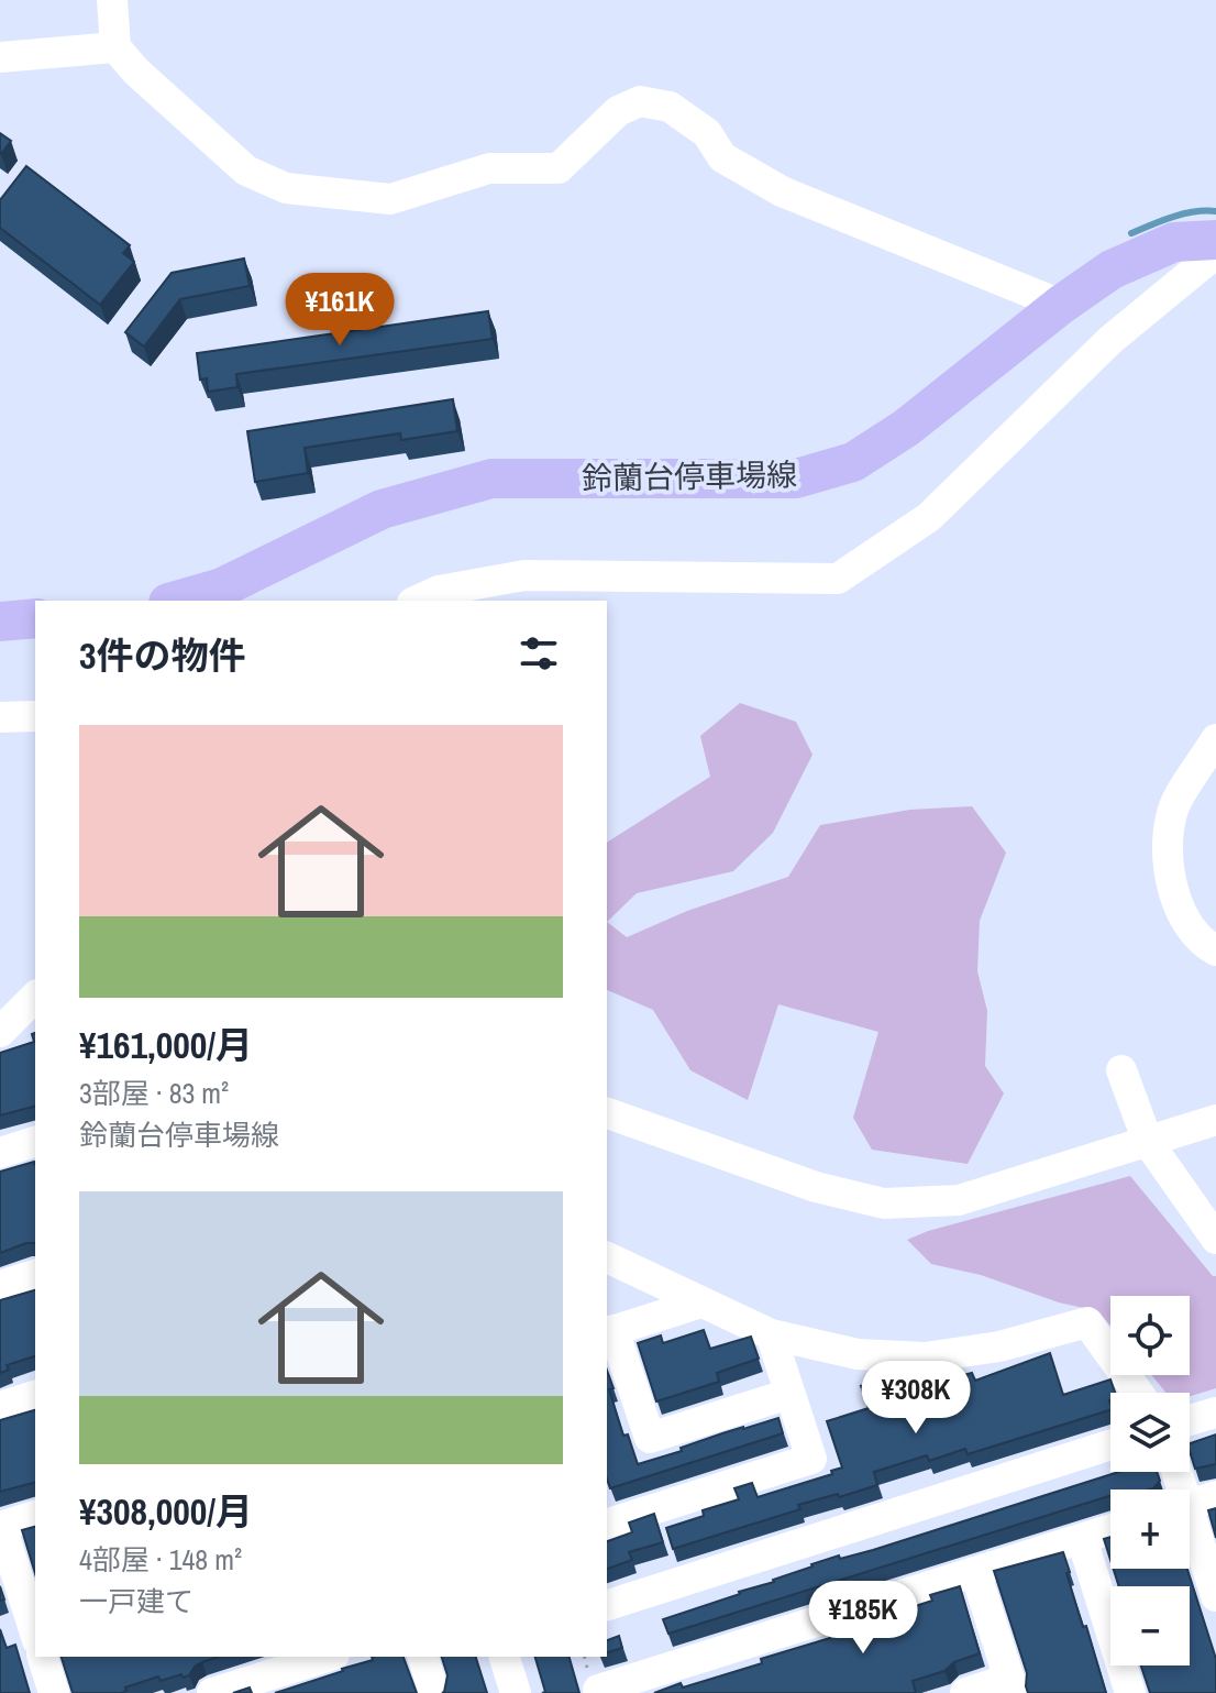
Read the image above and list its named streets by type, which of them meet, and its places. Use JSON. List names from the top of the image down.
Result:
{
  "streets": {
    "main road": ["鈴蘭台停車場線"]
  },
  "page": {
    "price": ["¥161K", "¥308K", "¥185K"],
    "heading": "3件の物件",
    "list": [
      {
        "name": "¥161,000/月",
        "note": "3部屋 · 83 m² · 鈴蘭台停車場線"
      },
      {
        "name": "¥308,000/月",
        "note": "4部屋 · 148 m² · 一戸建て"
      }
    ],
    "map_buttons": ["+", "−"]
  }
}
